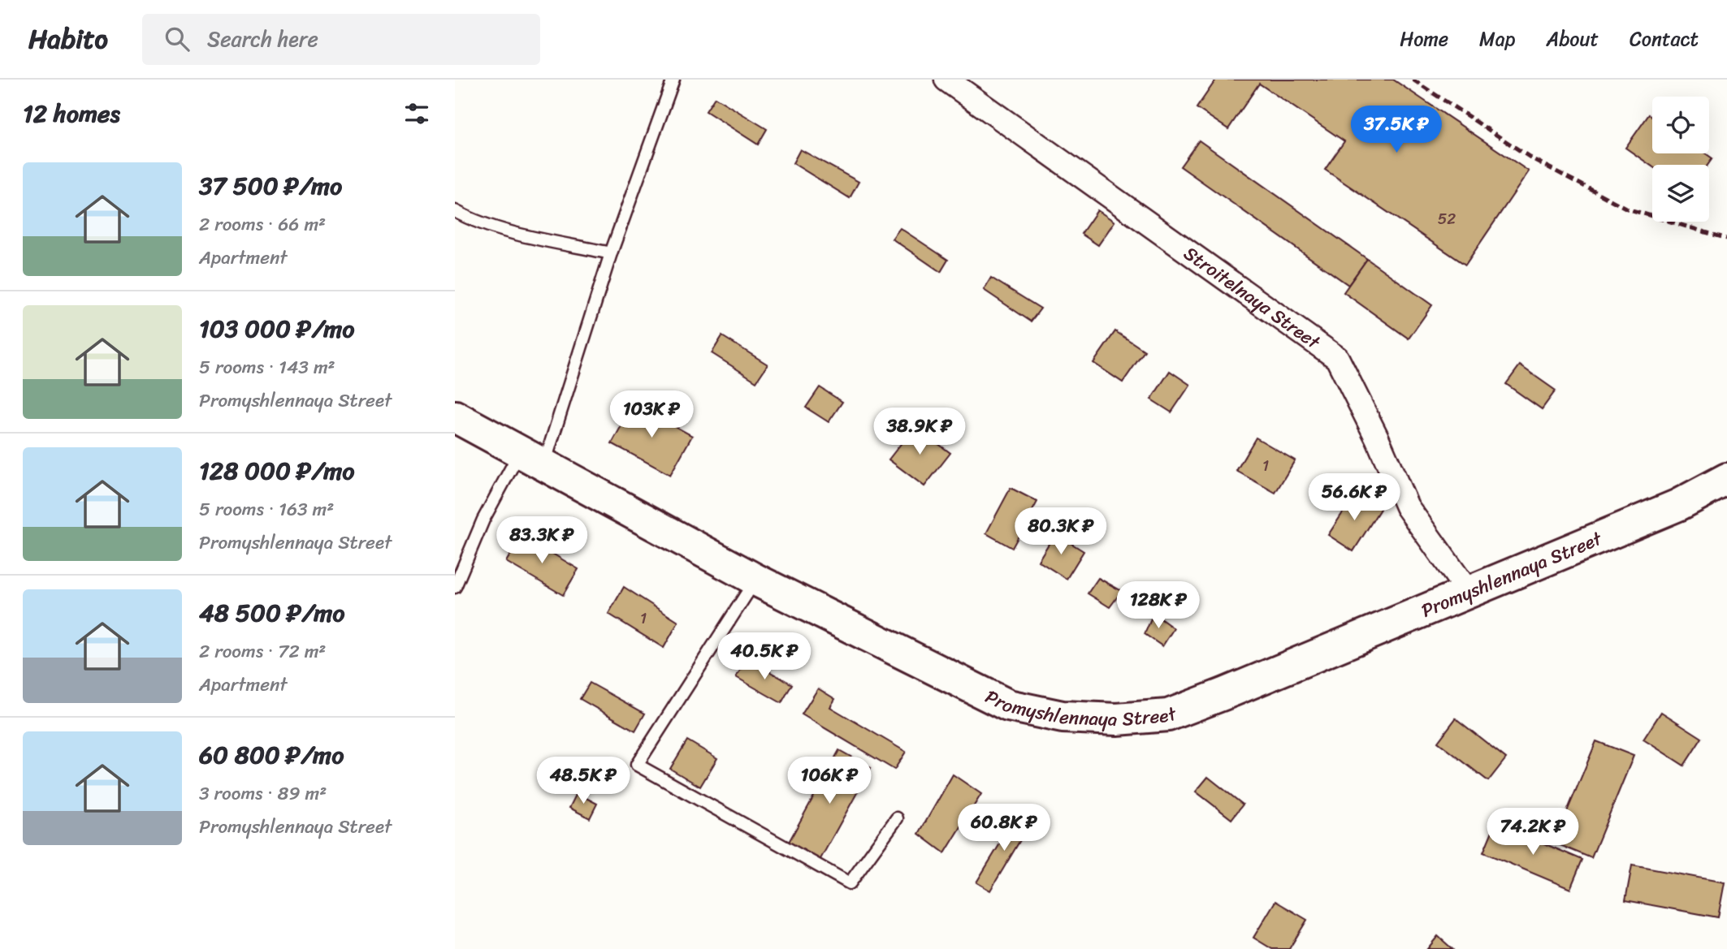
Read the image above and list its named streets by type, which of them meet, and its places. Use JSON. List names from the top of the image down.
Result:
{
  "streets": {
    "main road": ["Promyshlennaya Street"],
    "street": ["Stroitelnaya Street"]
  },
  "crossings": [
    ["Stroitelnaya Street", "Promyshlennaya Street"]
  ],
  "house_numbers": ["52", "1", "1"],
  "page": {
    "header": "Habito",
    "search": "Search here",
    "nav": [
      "Home",
      "Map",
      "About",
      "Contact"
    ],
    "heading": "12 homes",
    "price": [
      "37.5K ₽",
      "103K ₽",
      "38.9K ₽",
      "56.6K ₽",
      "80.3K ₽",
      "83.3K ₽",
      "128K ₽",
      "40.5K ₽",
      "48.5K ₽",
      "106K ₽",
      "60.8K ₽",
      "74.2K ₽"
    ],
    "list": [
      {
        "name": "37 500 ₽/mo",
        "note": "2 rooms · 66 m² · Apartment"
      },
      {
        "name": "103 000 ₽/mo",
        "note": "5 rooms · 143 m² · Promyshlennaya Street"
      },
      {
        "name": "128 000 ₽/mo",
        "note": "5 rooms · 163 m² · Promyshlennaya Street"
      },
      {
        "name": "48 500 ₽/mo",
        "note": "2 rooms · 72 m² · Apartment"
      },
      {
        "name": "60 800 ₽/mo",
        "note": "3 rooms · 89 m² · Promyshlennaya Street"
      }
    ]
  }
}
